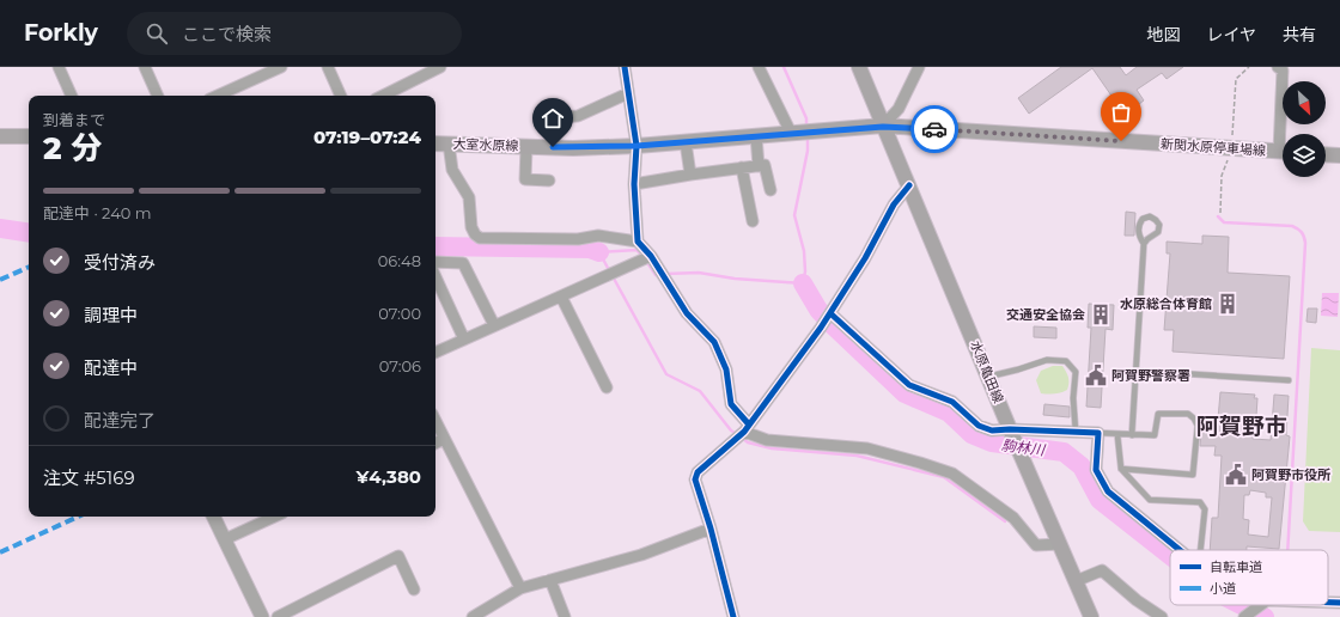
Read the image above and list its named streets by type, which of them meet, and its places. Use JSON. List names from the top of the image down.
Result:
{
  "streets": {
    "main road": ["大室水原線", "新関水原停車場線", "水原亀田線"]
  },
  "crossings": [
    ["大室水原線", "新関水原停車場線"],
    ["大室水原線", "水原亀田線"],
    ["新関水原停車場線", "水原亀田線"]
  ],
  "districts": ["阿賀野市"],
  "water": ["駒林川"],
  "places": {
    "building": ["水原総合体育館", "交通安全協会"],
    "public building": ["阿賀野警察署", "阿賀野市役所"]
  },
  "legend": ["自転車道", "小道"],
  "north": "bottom right",
  "page": {
    "header": "Forkly",
    "search": "ここで検索",
    "nav": ["地図", "レイヤ", "共有"],
    "heading": ["2 分", "到着まで", "07:19–07:24"],
    "panel": ["注文 #5169", "¥4,380"],
    "bar": "配達中 · 240 m",
    "list": [
      ["受付済み", "06:48"],
      ["調理中", "07:00"],
      ["配達中", "07:06"],
      "配達完了"
    ]
  }
}
